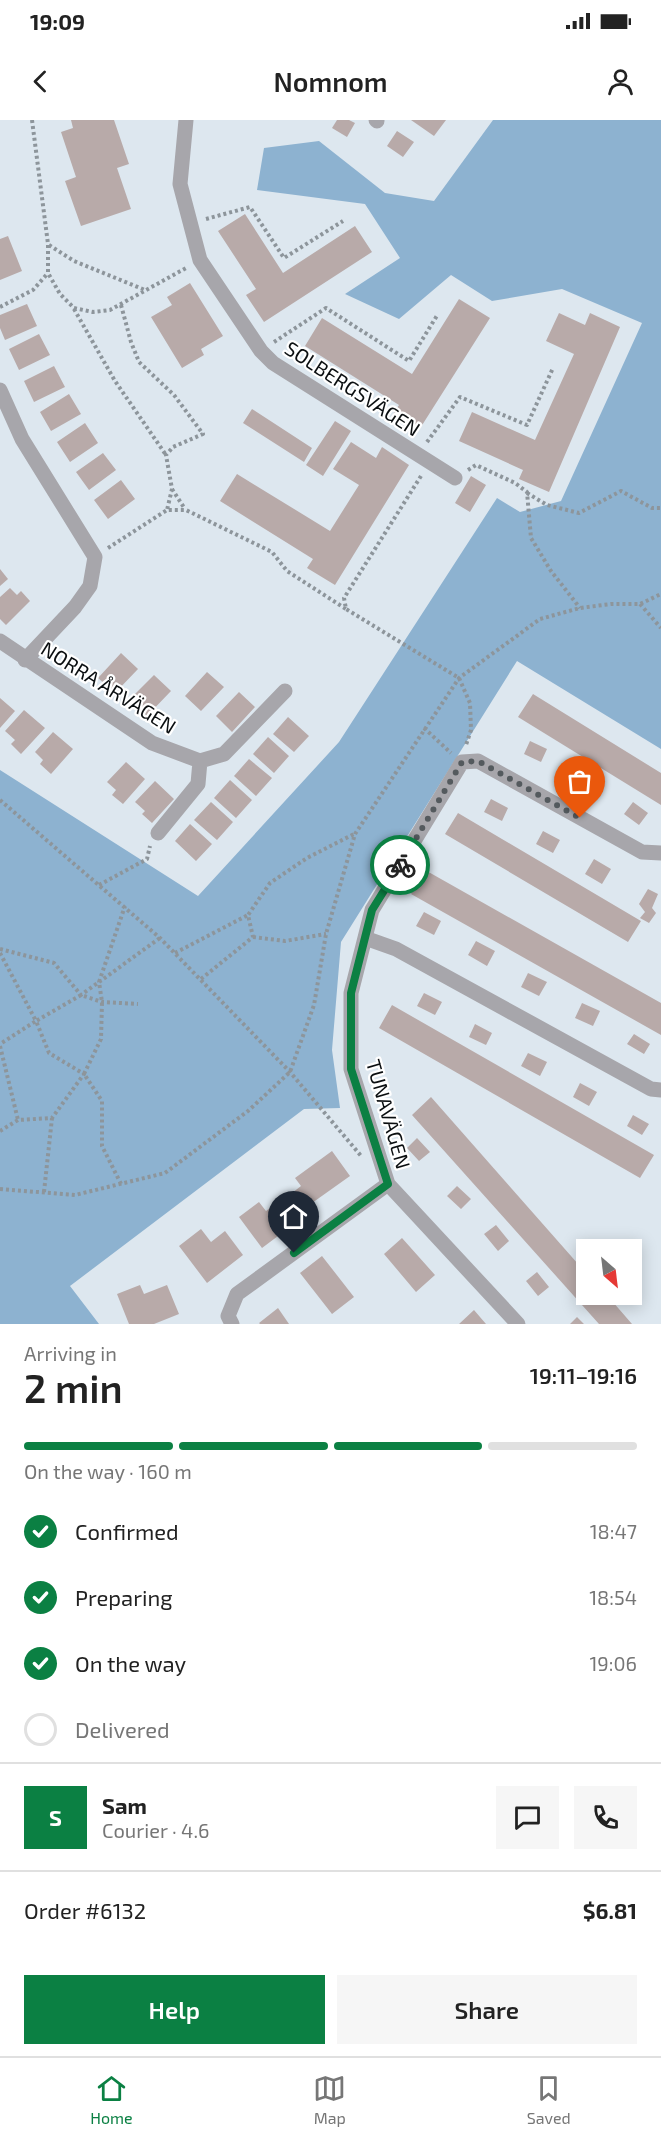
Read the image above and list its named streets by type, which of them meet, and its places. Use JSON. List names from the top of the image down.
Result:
{
  "streets": {
    "street": ["SOLBERGSVÄGEN", "NORRA ÅRVÄGEN", "TUNAVÄGEN"]
  },
  "north": "bottom right",
  "page": {
    "status": "19:09",
    "header": "Nomnom",
    "heading": ["2 min", "Arriving in", "19:11–19:16"],
    "panel": [
      "Sam",
      "Courier · 4.6",
      "Order #6132",
      "$6.81"
    ],
    "bar": "On the way · 160 m",
    "list": [
      ["Confirmed", "18:47"],
      ["Preparing", "18:54"],
      ["On the way", "19:06"],
      "Delivered"
    ],
    "round": "S",
    "buttons": ["Help", "Share"],
    "tabs": ["Home", "Map", "Saved"]
  }
}
